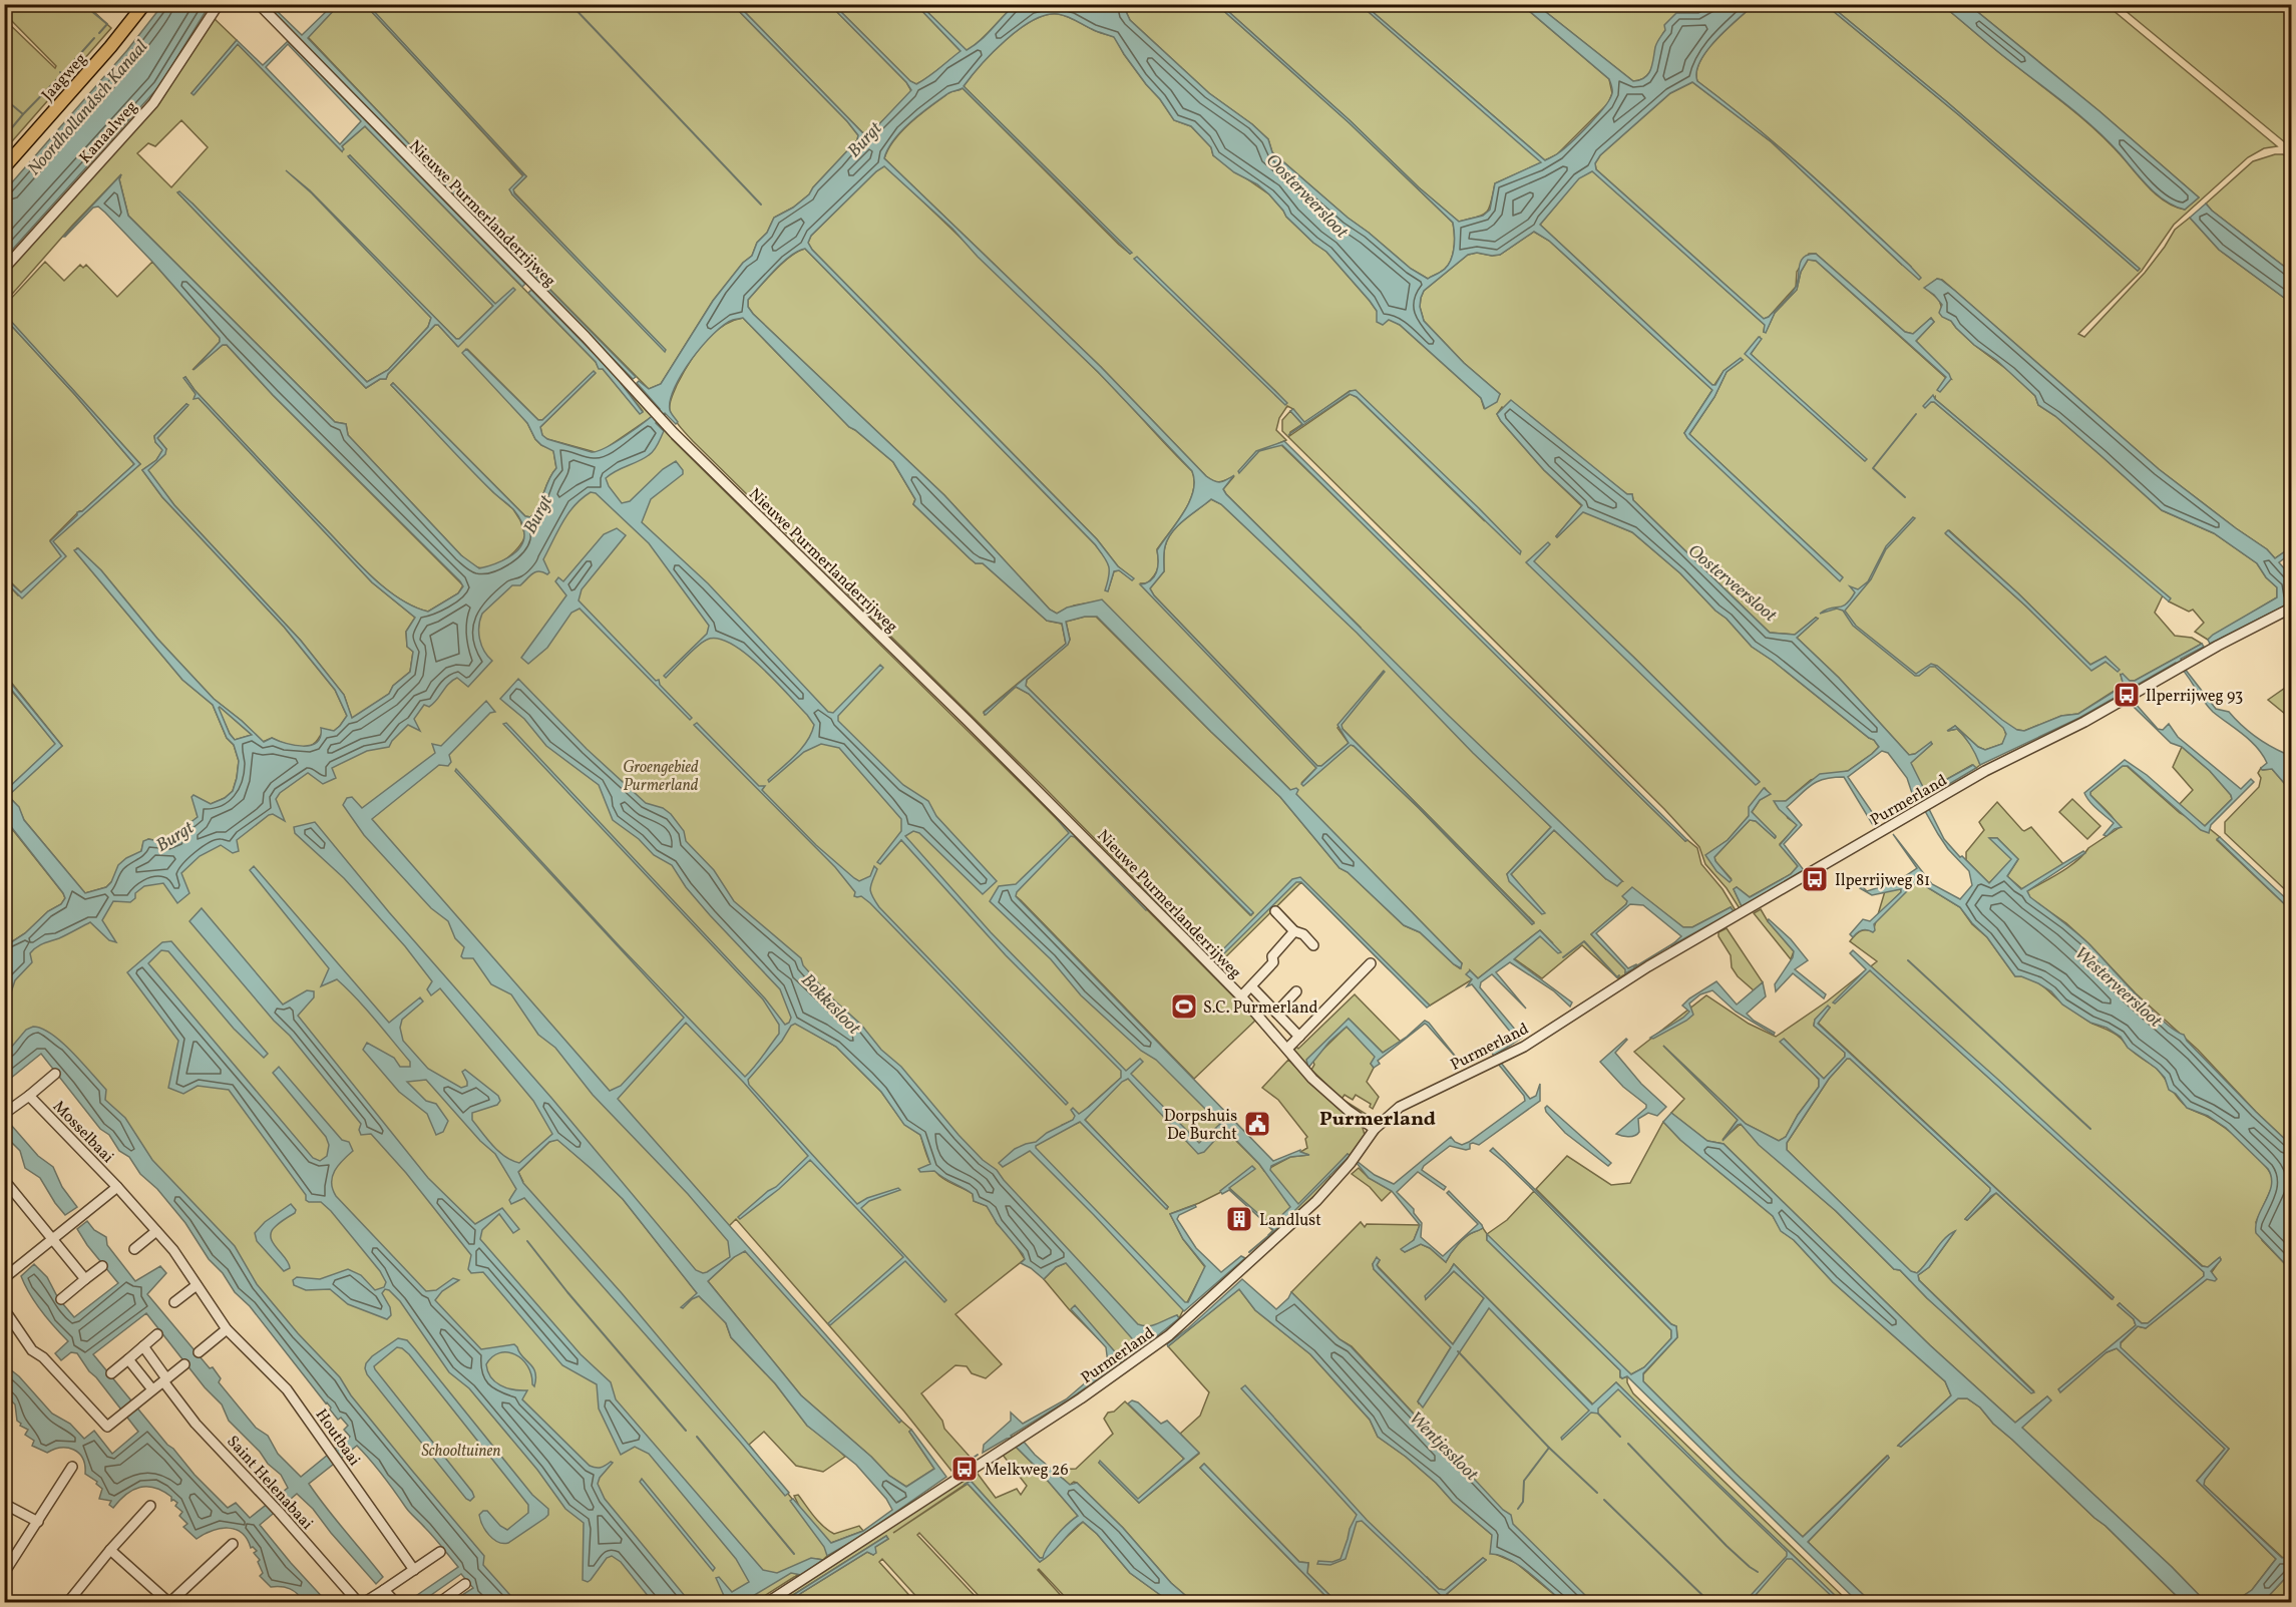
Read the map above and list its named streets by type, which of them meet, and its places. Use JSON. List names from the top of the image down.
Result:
{
  "streets": {
    "main road": ["Jaagweg"],
    "street": [
      "Kanaalweg",
      "Nieuwe Purmerlanderrijweg",
      "Purmerland",
      "Mosselbaai",
      "Houtbaai",
      "Saint Helenabaai"
    ]
  },
  "crossings": [
    ["Nieuwe Purmerlanderrijweg", "Purmerland"],
    ["Mosselbaai", "Houtbaai"]
  ],
  "districts": ["Purmerland"],
  "water": [
    "Noordhollandsch Kanaal",
    "Burgt",
    "Oosterveersloot",
    "Westerveersloot",
    "Bokkesloot",
    "Wentjessloot"
  ],
  "parks": ["Groengebied Purmerland", "Schooltuinen"],
  "places": {
    "bus stop": ["Ilperrijweg 93", "Ilperrijweg 81", "Melkweg 26"],
    "sports": ["S.C. Purmerland"],
    "public building": ["Dorpshuis De Burcht"],
    "building": ["Landlust"]
  }
}
